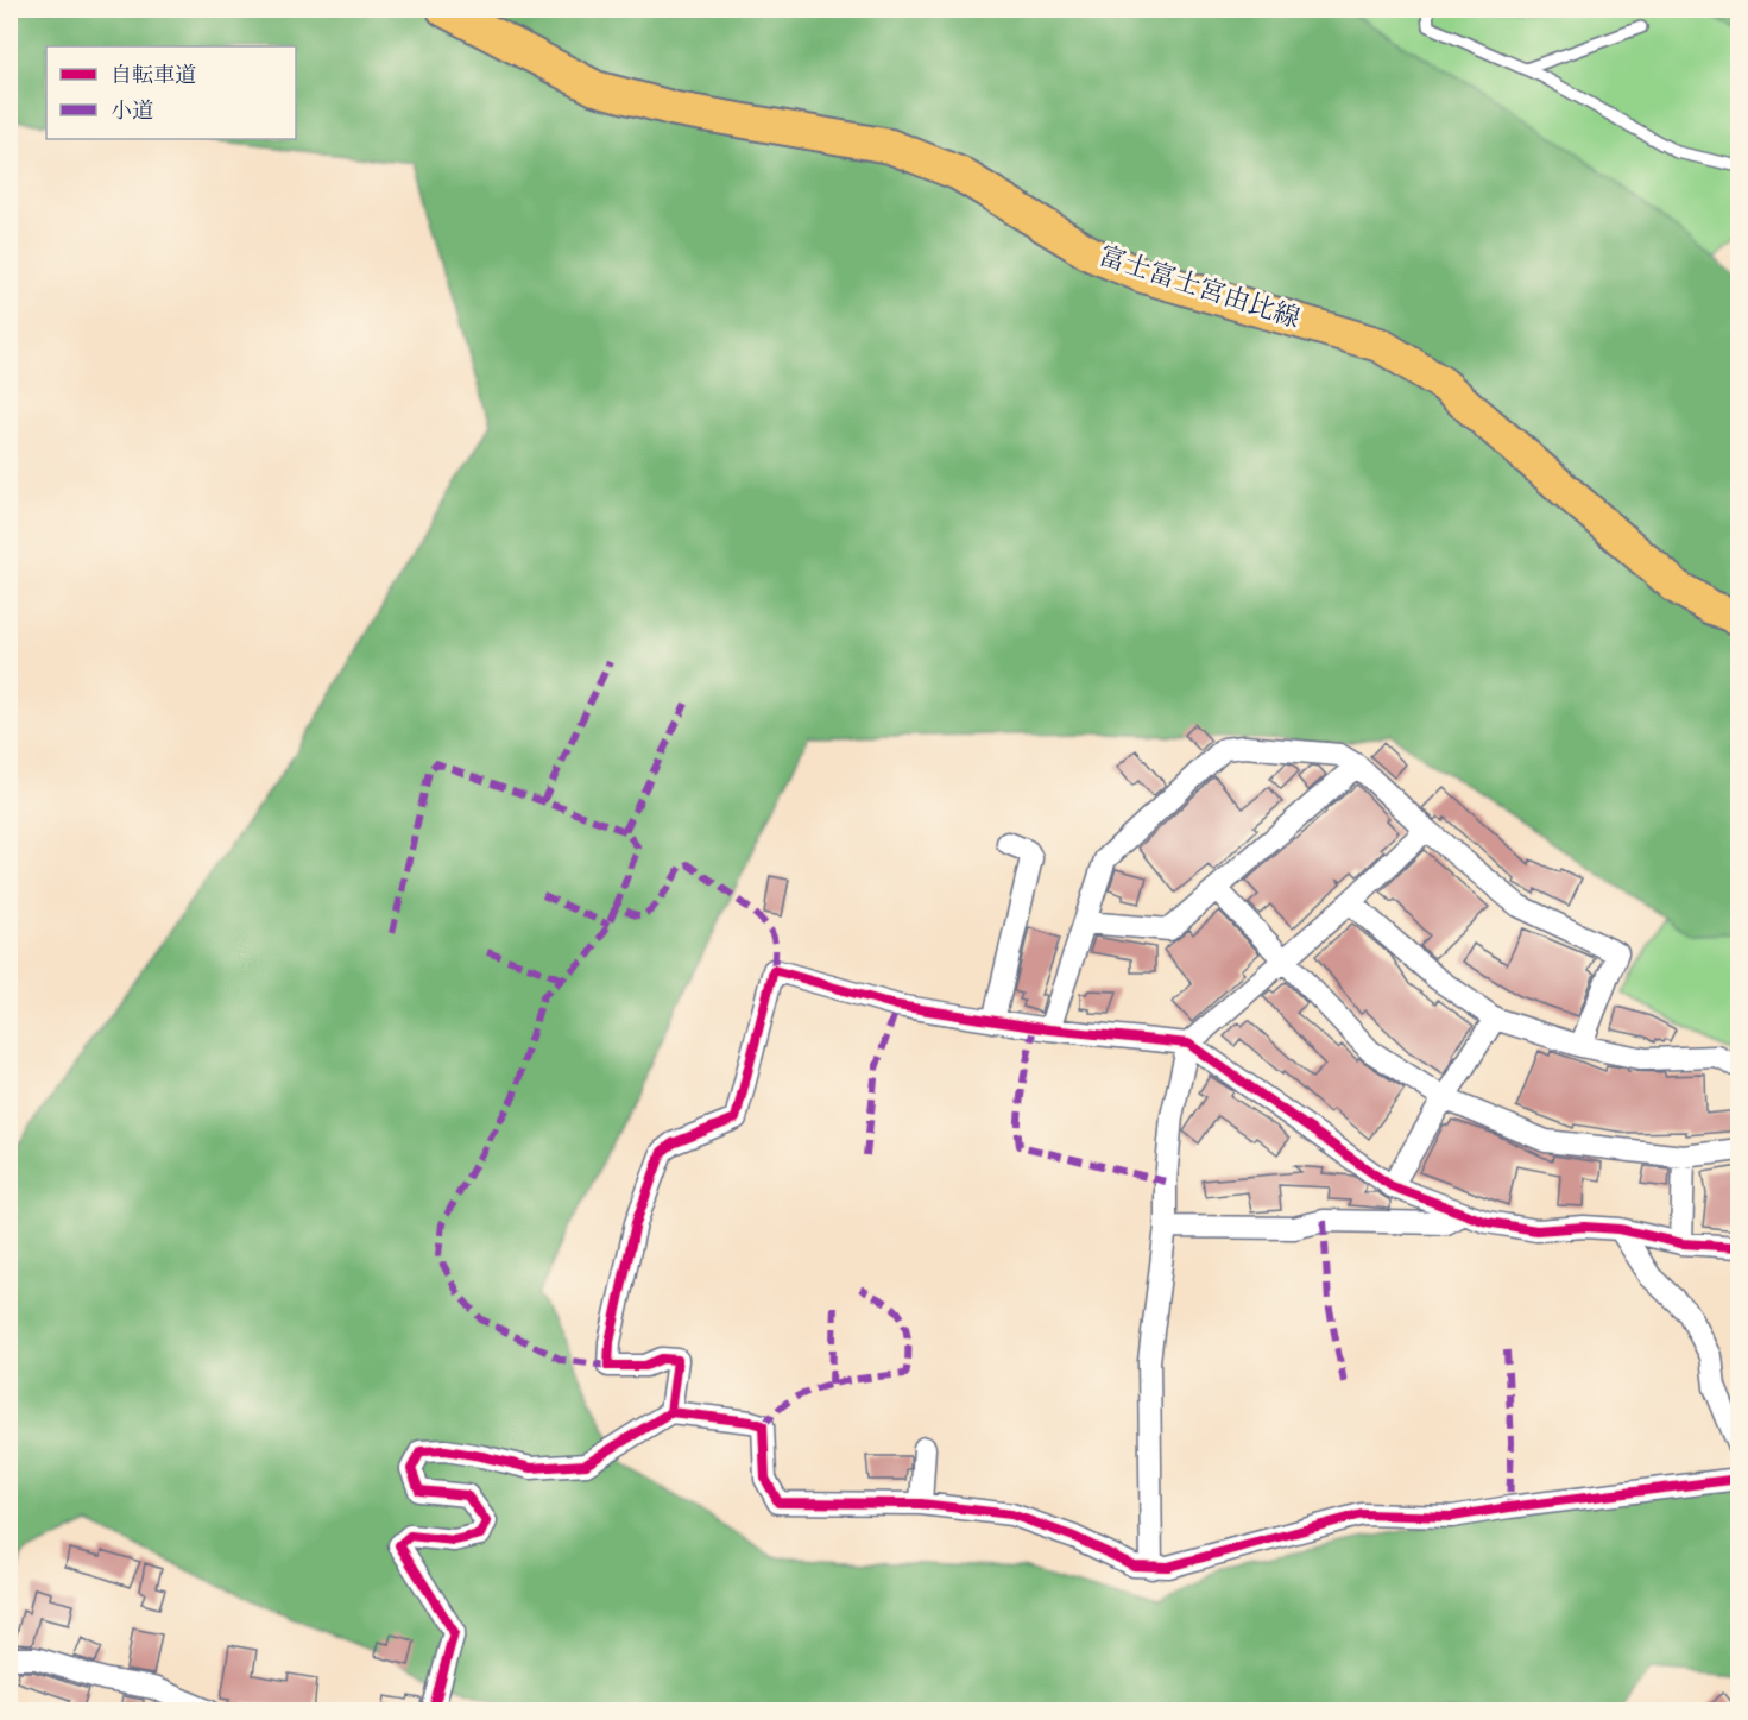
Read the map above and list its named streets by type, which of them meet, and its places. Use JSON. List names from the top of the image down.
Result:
{
  "streets": {
    "main road": ["富士富士宮由比線"]
  },
  "legend": ["自転車道", "小道"]
}
